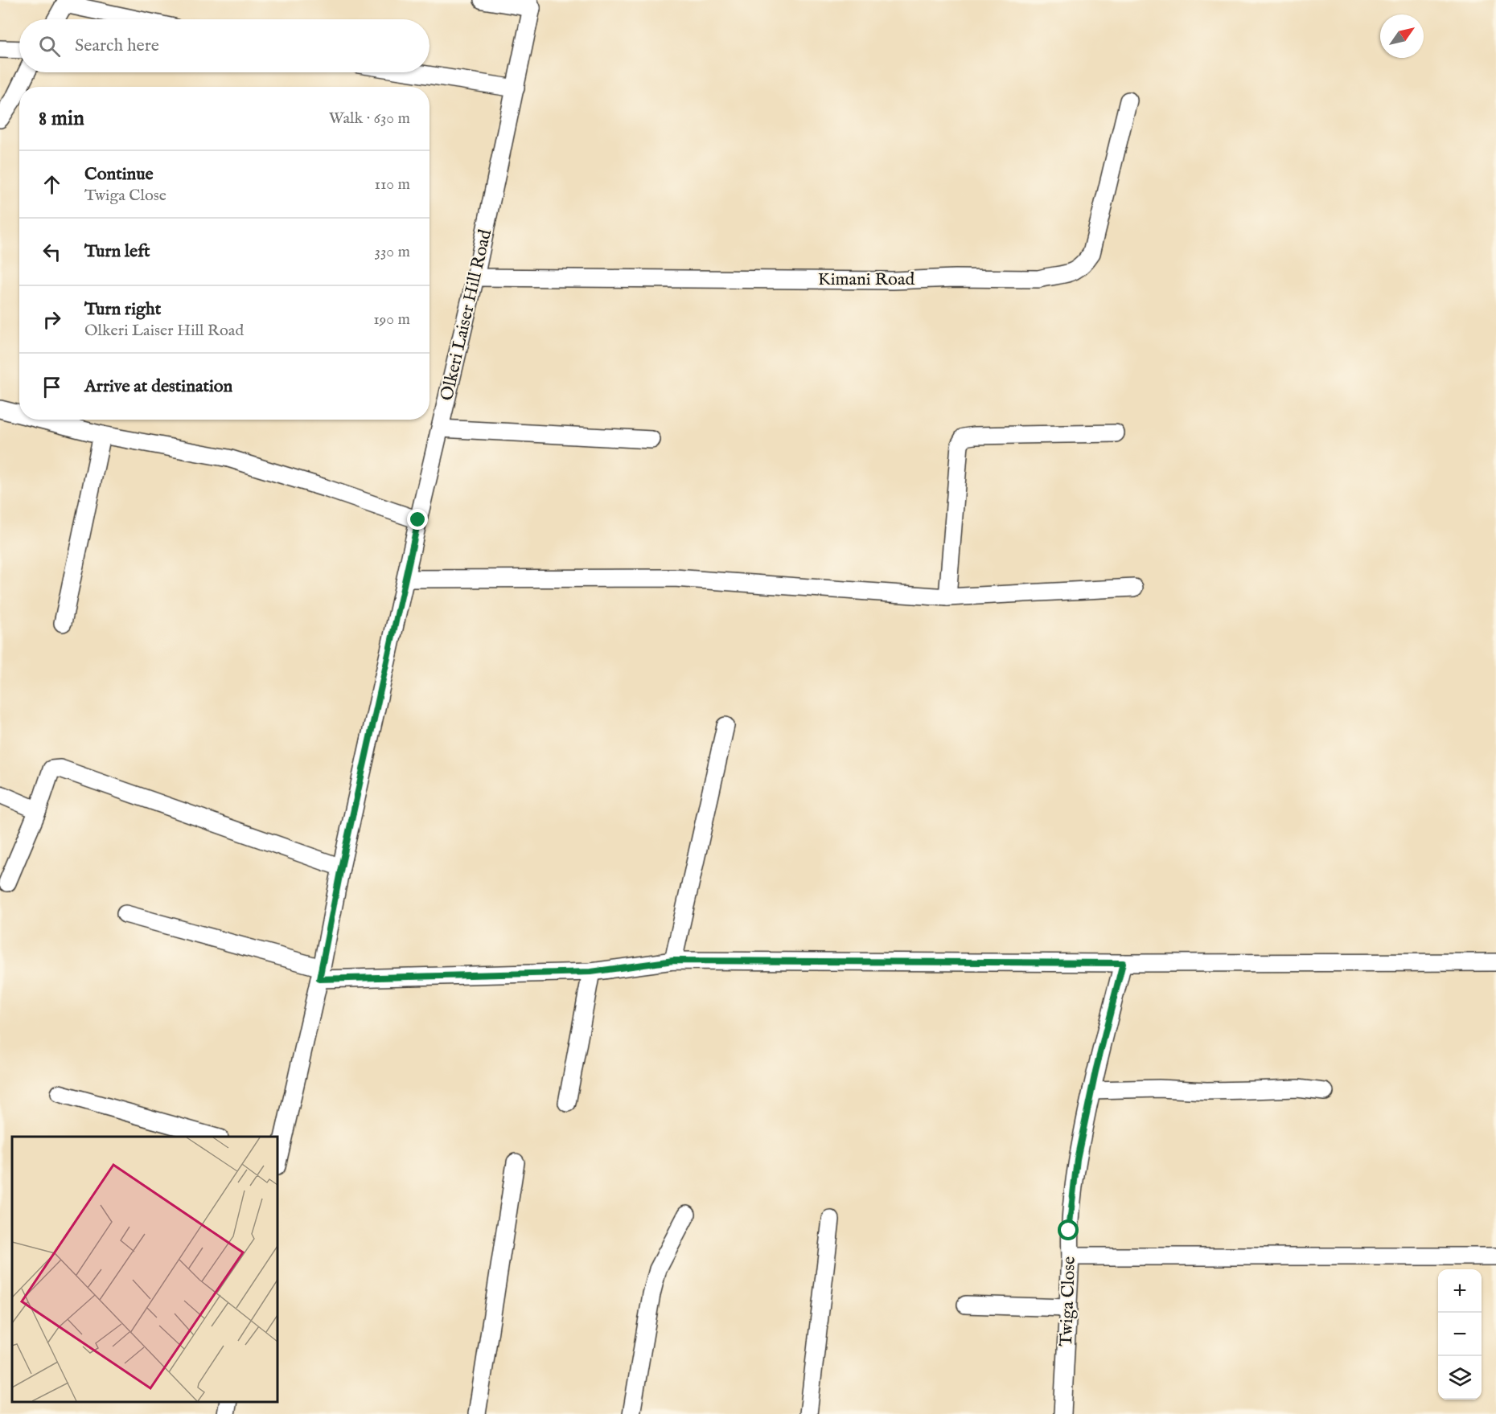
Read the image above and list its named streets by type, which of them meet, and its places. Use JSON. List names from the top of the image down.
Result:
{
  "streets": {
    "street": ["Kimani Road", "Olkeri Laiser Hill Road", "Twiga Close"]
  },
  "crossings": [
    ["Kimani Road", "Olkeri Laiser Hill Road"]
  ],
  "north": "top right",
  "page": {
    "search": "Search here",
    "heading": ["8 min", "Walk · 630 m"],
    "list": [
      ["Continue", "Twiga Close", "110 m"],
      ["Turn left", "330 m"],
      ["Turn right", "Olkeri Laiser Hill Road", "190 m"],
      "Arrive at destination"
    ],
    "map_buttons": ["+", "−"]
  }
}
